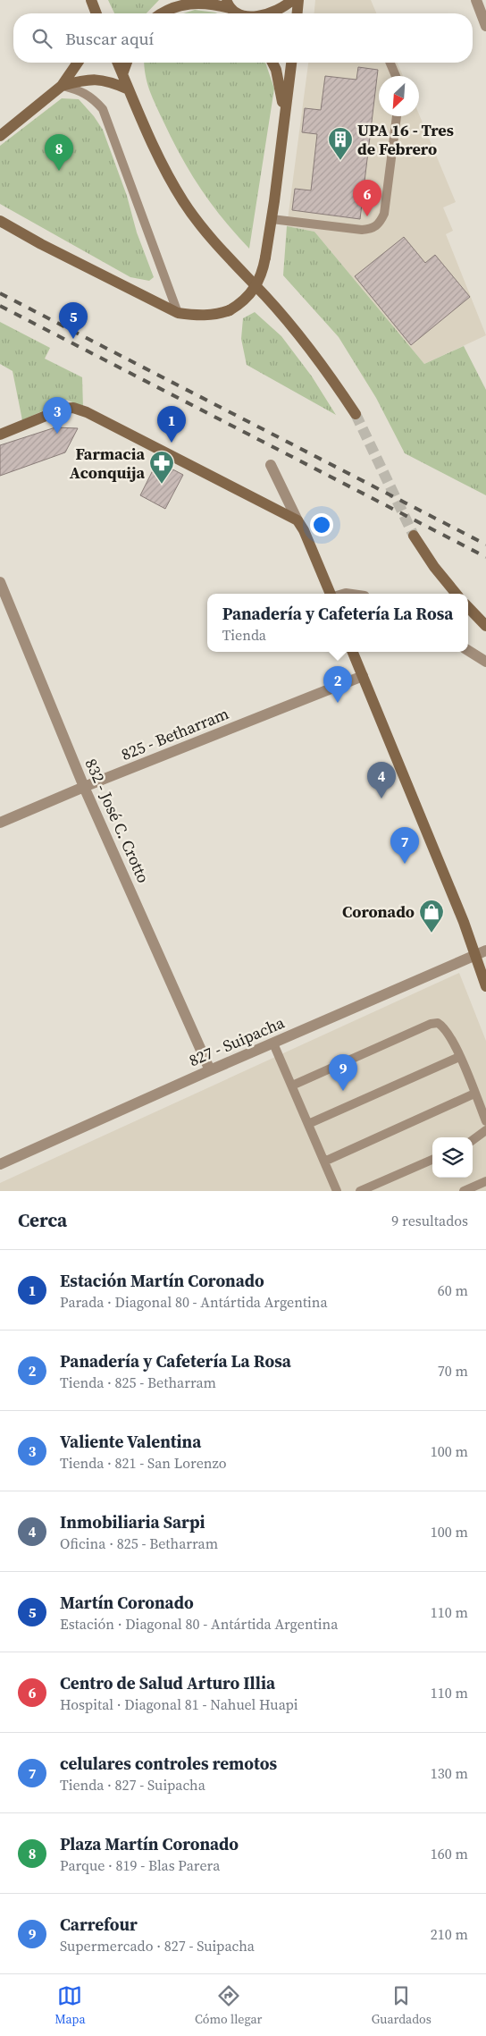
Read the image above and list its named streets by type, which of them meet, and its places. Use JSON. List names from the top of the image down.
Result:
{
  "streets": {
    "street": ["825 - Betharram", "832 - José C. Crotto", "827 - Suipacha"]
  },
  "crossings": [
    ["825 - Betharram", "832 - José C. Crotto"],
    ["832 - José C. Crotto", "827 - Suipacha"]
  ],
  "places": {
    "building": ["UPA 16 - Tres de Febrero"],
    "pharmacy": ["Farmacia Aconquija"],
    "shop": ["Coronado"]
  },
  "north": "bottom left",
  "page": {
    "search": "Buscar aquí",
    "pins": [
      "8",
      "6",
      "5",
      "3",
      "1",
      "2",
      "4",
      "7",
      "9"
    ],
    "popup": ["Panadería y Cafetería La Rosa", "Tienda"],
    "heading": ["Cerca", "9 resultados"],
    "list": [
      {
        "mark": "1",
        "name": "Estación Martín Coronado",
        "note": "Parada · Diagonal 80 - Antártida Argentina",
        "value": "60 m"
      },
      {
        "mark": "2",
        "name": "Panadería y Cafetería La Rosa",
        "note": "Tienda · 825 - Betharram",
        "value": "70 m"
      },
      {
        "mark": "3",
        "name": "Valiente Valentina",
        "note": "Tienda · 821 - San Lorenzo",
        "value": "100 m"
      },
      {
        "mark": "4",
        "name": "Inmobiliaria Sarpi",
        "note": "Oficina · 825 - Betharram",
        "value": "100 m"
      },
      {
        "mark": "5",
        "name": "Martín Coronado",
        "note": "Estación · Diagonal 80 - Antártida Argentina",
        "value": "110 m"
      },
      {
        "mark": "6",
        "name": "Centro de Salud Arturo Illia",
        "note": "Hospital · Diagonal 81 - Nahuel Huapi",
        "value": "110 m"
      },
      {
        "mark": "7",
        "name": "celulares controles remotos",
        "note": "Tienda · 827 - Suipacha",
        "value": "130 m"
      },
      {
        "mark": "8",
        "name": "Plaza Martín Coronado",
        "note": "Parque · 819 - Blas Parera",
        "value": "160 m"
      },
      {
        "mark": "9",
        "name": "Carrefour",
        "note": "Supermercado · 827 - Suipacha",
        "value": "210 m"
      }
    ],
    "nav": ["Mapa", "Cómo llegar", "Guardados"]
  }
}
